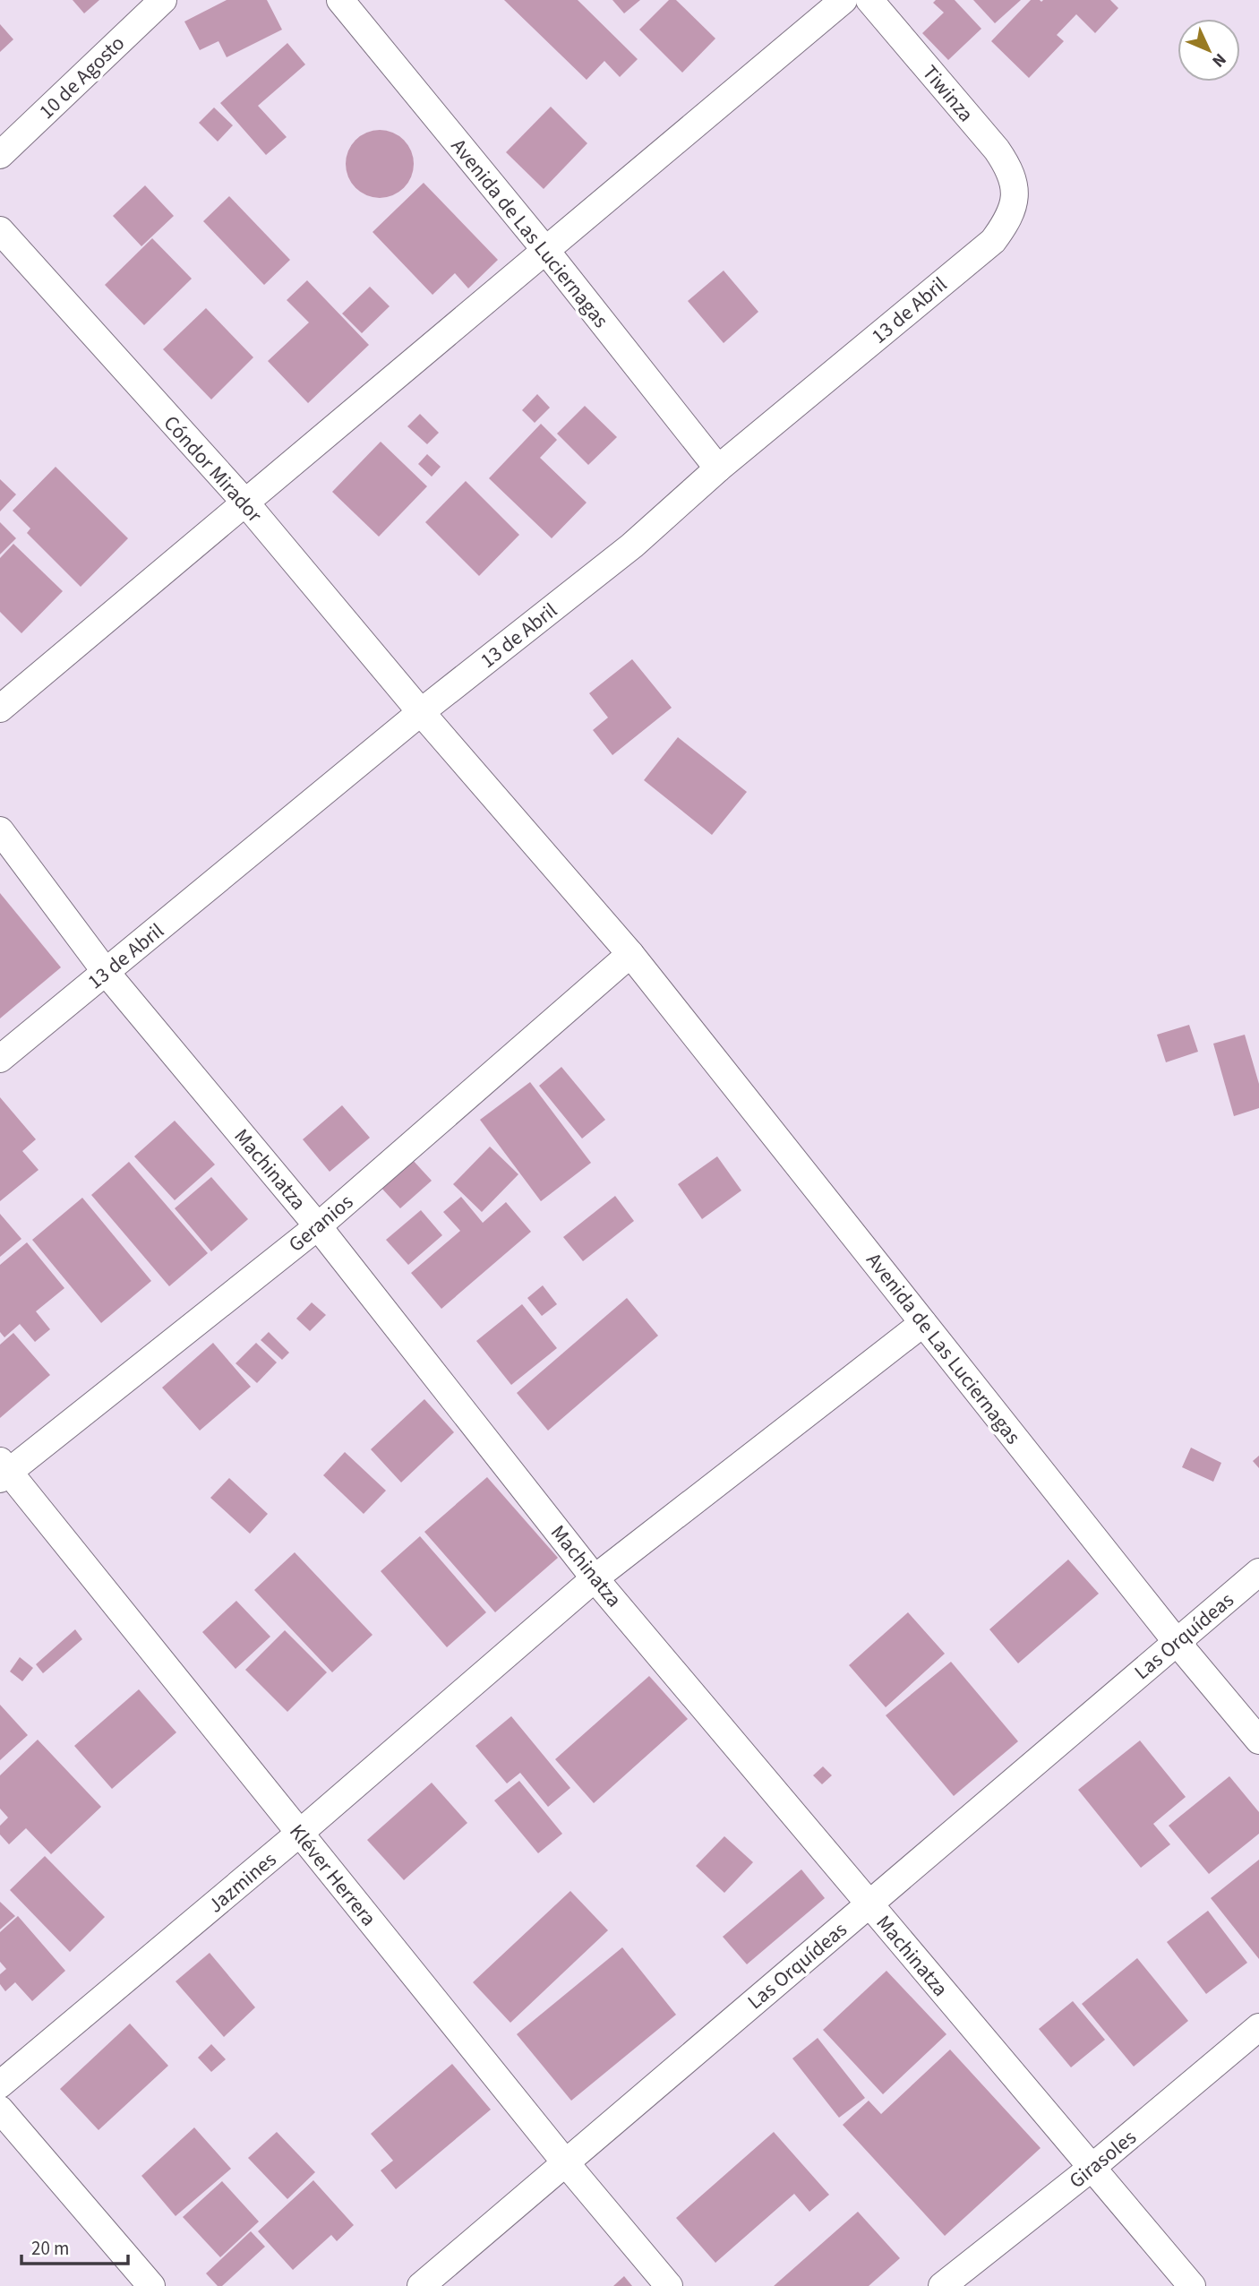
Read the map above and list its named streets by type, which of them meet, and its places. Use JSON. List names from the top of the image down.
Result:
{
  "streets": {
    "street": [
      "10 de Agosto",
      "Tiwinza",
      "Avenida de Las Luciernagas",
      "13 de Abril",
      "Cóndor Mirador",
      "Machinatza",
      "Geranios",
      "Las Orquídeas",
      "Kléver Herrera",
      "Jazmines",
      "Girasoles"
    ]
  },
  "crossings": [
    ["Tiwinza", "13 de Abril"],
    ["Avenida de Las Luciernagas", "13 de Abril"],
    ["Avenida de Las Luciernagas", "Cóndor Mirador"],
    ["Avenida de Las Luciernagas", "Geranios"],
    ["Avenida de Las Luciernagas", "Las Orquídeas"],
    ["Avenida de Las Luciernagas", "Jazmines"],
    ["13 de Abril", "Cóndor Mirador"],
    ["13 de Abril", "Machinatza"],
    ["Cóndor Mirador", "Geranios"],
    ["Machinatza", "Geranios"],
    ["Machinatza", "Las Orquídeas"],
    ["Machinatza", "Jazmines"],
    ["Machinatza", "Girasoles"],
    ["Geranios", "Kléver Herrera"],
    ["Las Orquídeas", "Kléver Herrera"],
    ["Kléver Herrera", "Jazmines"]
  ],
  "scale_bar": "20 m",
  "north": "bottom right"
}
